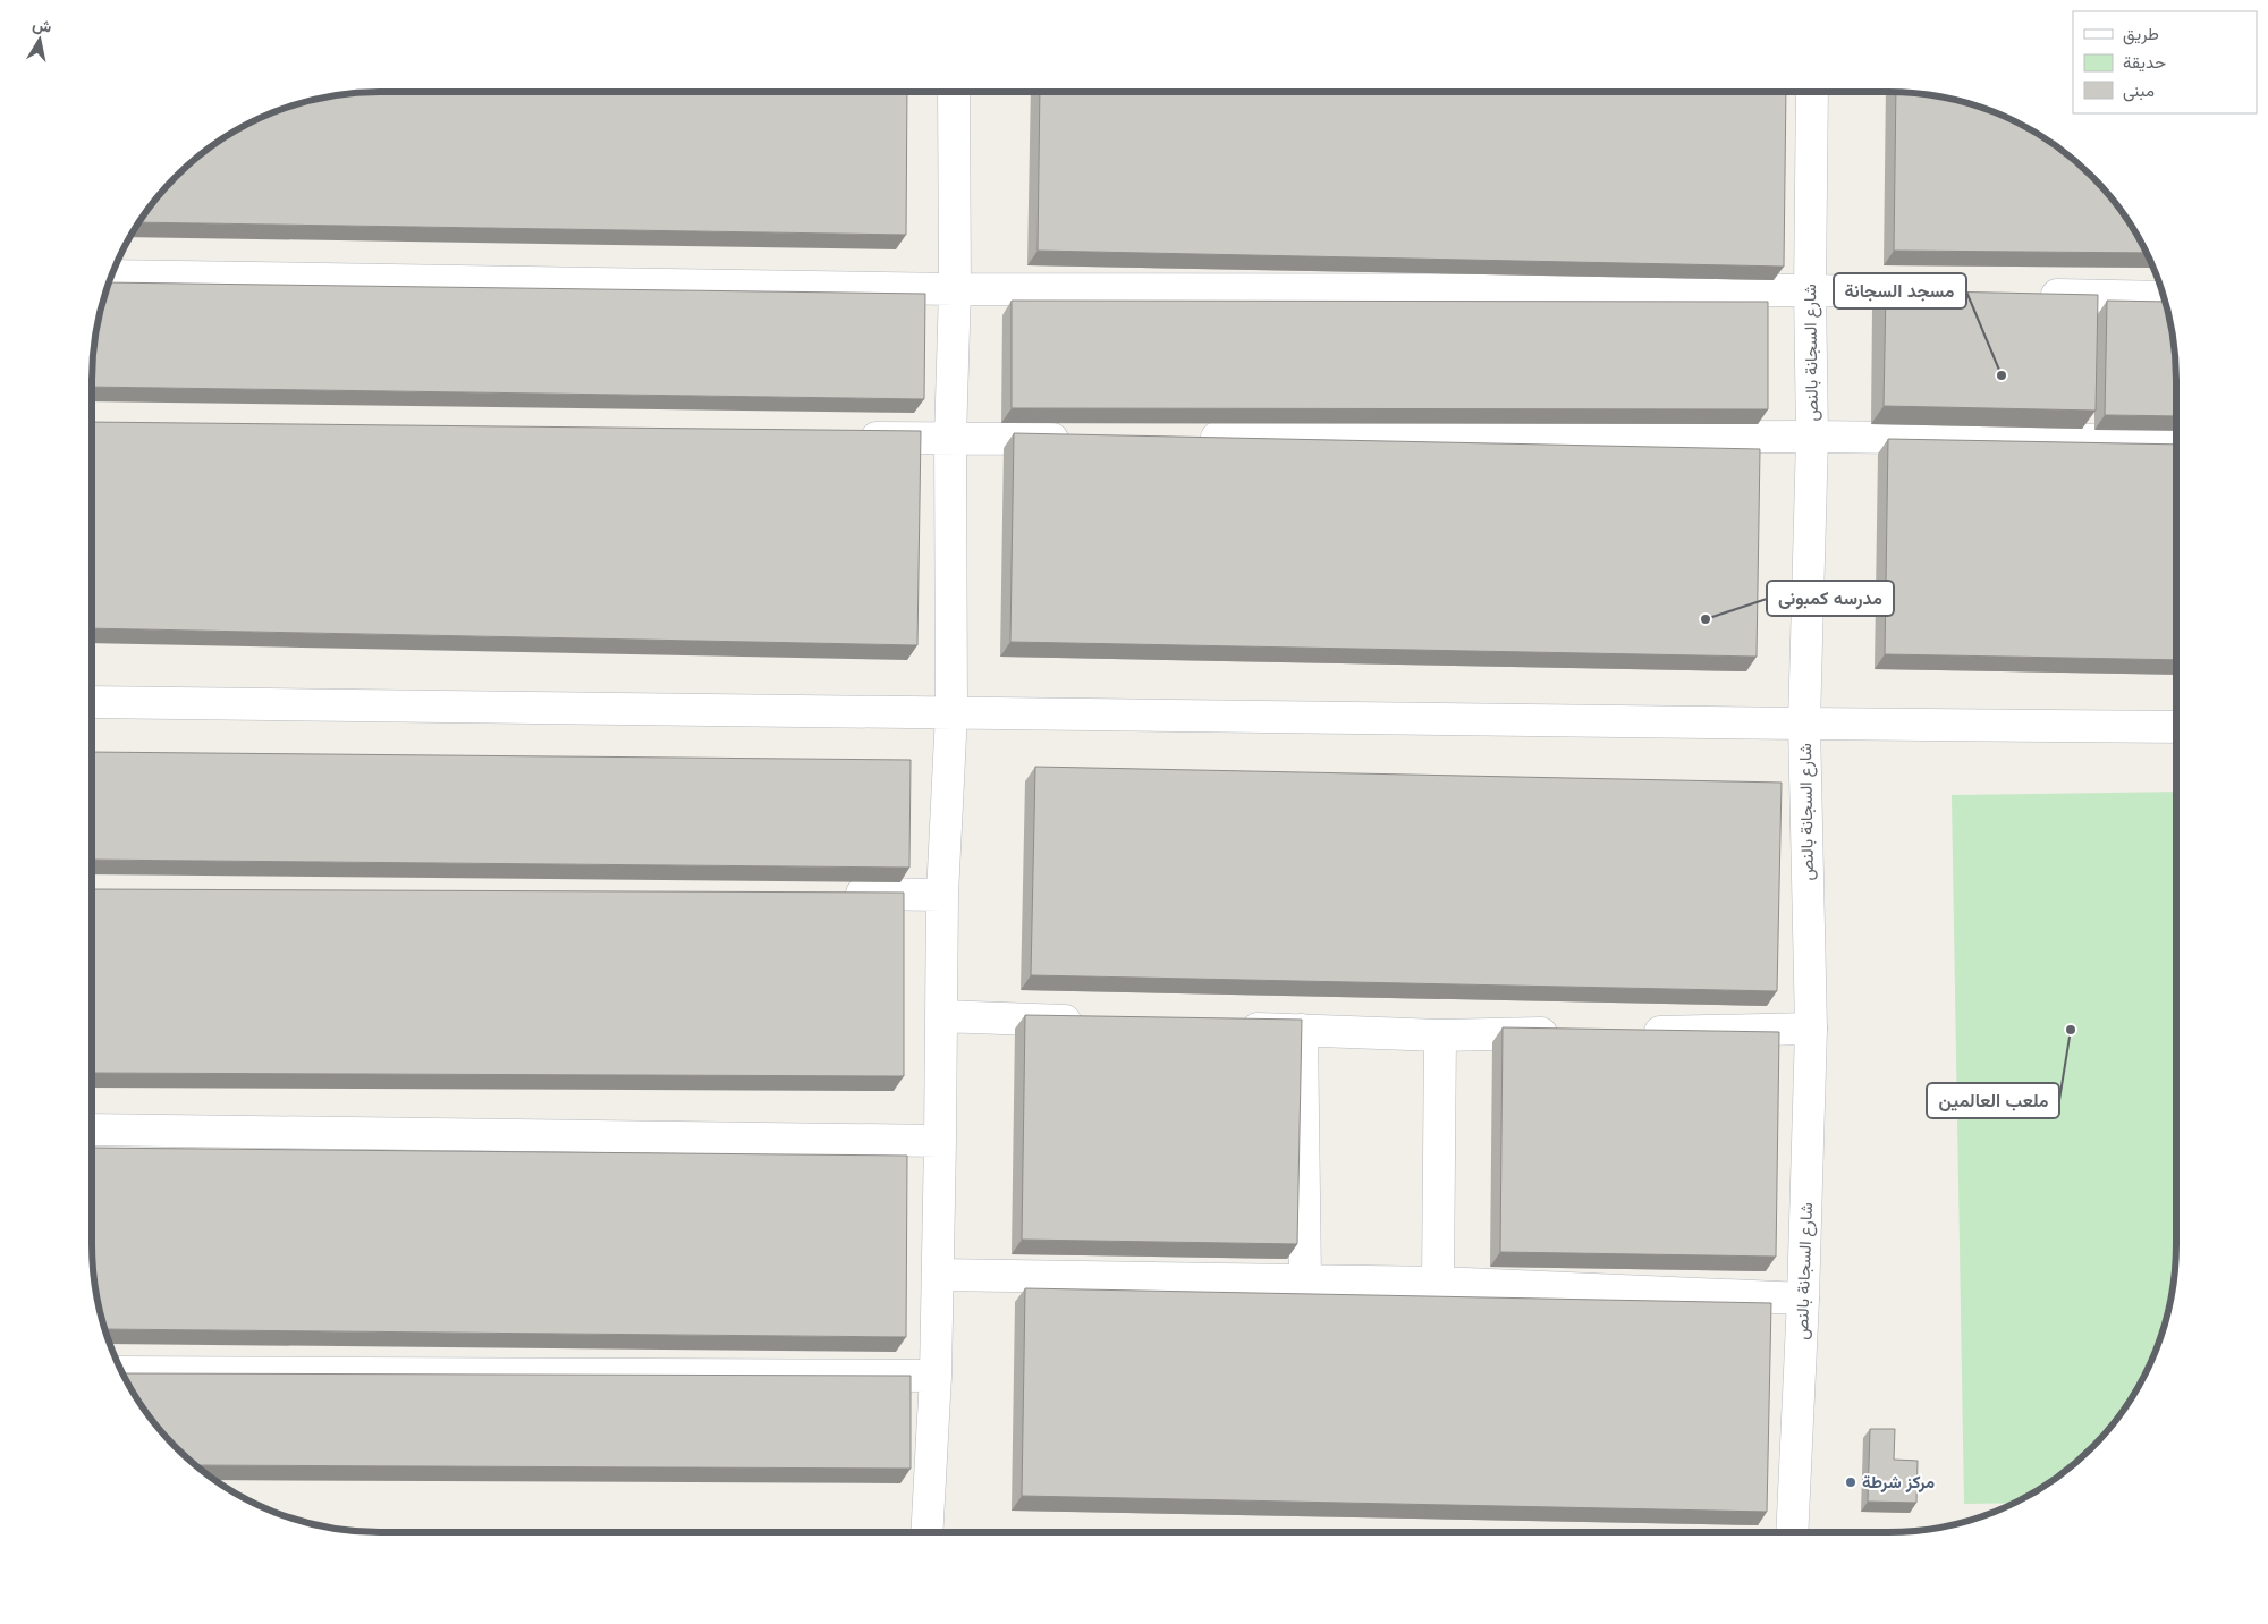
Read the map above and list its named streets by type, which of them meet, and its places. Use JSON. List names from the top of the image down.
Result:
{
  "streets": {
    "street": ["شارع السجانة بالنص"]
  },
  "places": [
    "مسجد السجانة",
    "مدرسه كمبونى",
    "ملعب العالمين",
    "مركز شرطة"
  ],
  "legend": ["طريق", "حديقة", "مبنى"],
  "north": "top"
}
